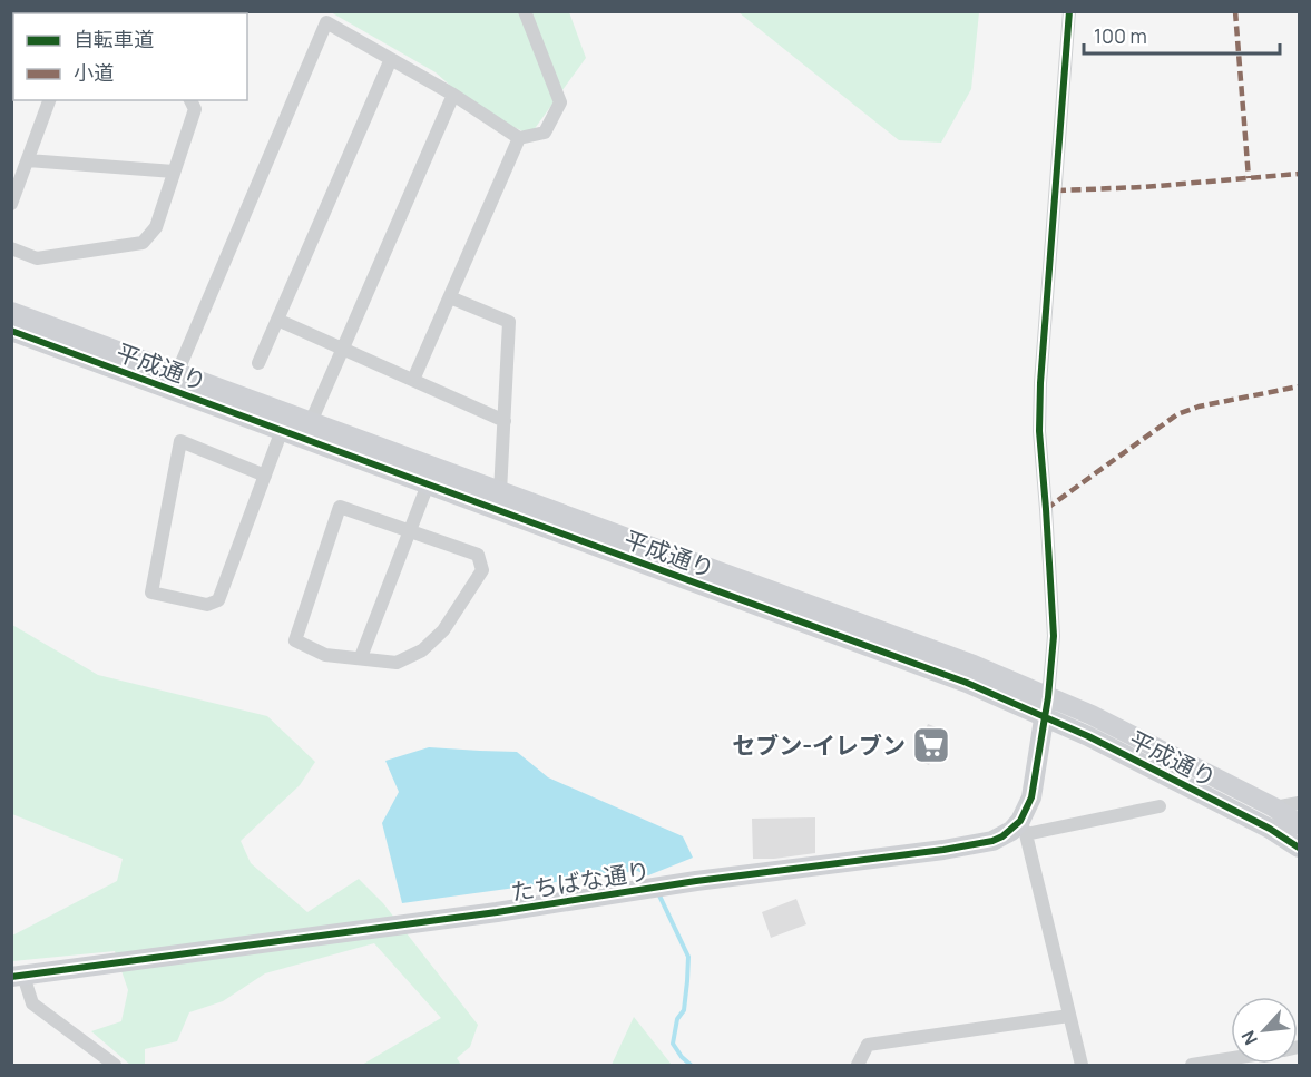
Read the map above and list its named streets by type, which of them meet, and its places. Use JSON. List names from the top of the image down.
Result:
{
  "streets": {
    "street": ["平成通り", "たちばな通り"]
  },
  "places": {
    "supermarket": ["セブン-イレブン"]
  },
  "legend": ["自転車道", "小道"],
  "scale_bar": "100 m",
  "north": "bottom left"
}
